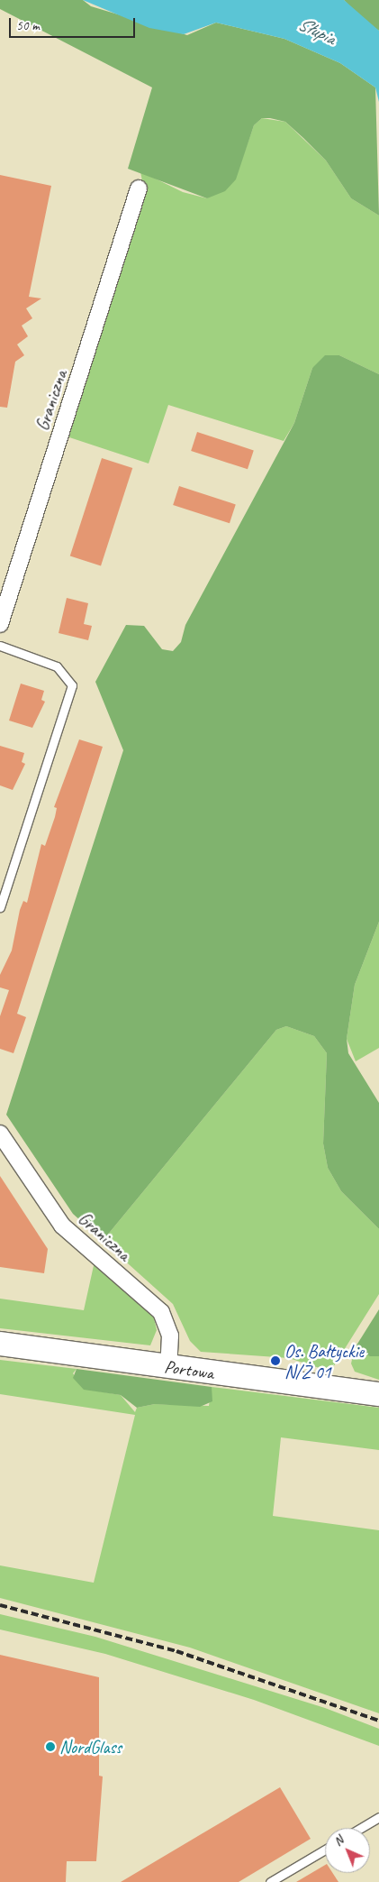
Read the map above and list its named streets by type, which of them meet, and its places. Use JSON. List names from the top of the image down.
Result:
{
  "streets": {
    "main road": ["Portowa"],
    "street": ["Graniczna"]
  },
  "crossings": [
    ["Graniczna", "Portowa"]
  ],
  "water": ["Słupia"],
  "places": ["Os. Bałtyckie N/Ż 01", "NordGlass"],
  "scale_bar": "50 m",
  "north": "top left"
}
